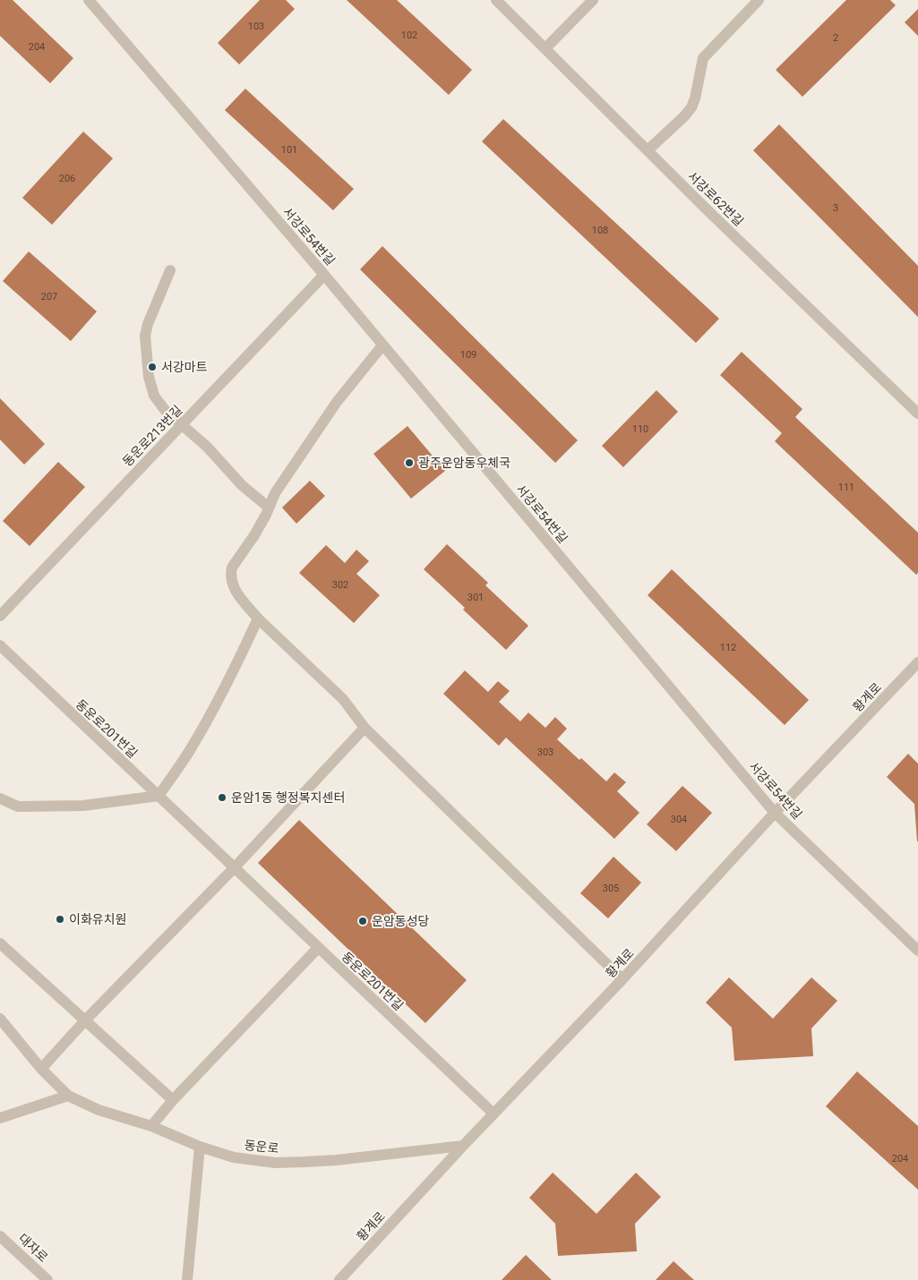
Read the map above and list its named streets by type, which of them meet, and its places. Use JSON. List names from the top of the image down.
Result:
{
  "streets": {
    "street": [
      "서강로62번길",
      "서강로54번길",
      "동운로213번길",
      "황계로",
      "동운로201번길",
      "동운로",
      "대자로"
    ]
  },
  "crossings": [
    ["서강로54번길", "동운로213번길"],
    ["서강로54번길", "황계로"],
    ["황계로", "동운로201번길"],
    ["황계로", "동운로"]
  ],
  "places": [
    "서강마트",
    "광주운암동우체국",
    "운암1동 행정복지센터",
    "이화유치원",
    "운암동성당"
  ],
  "house_numbers": [
    "103",
    "102",
    "2",
    "204",
    "101",
    "206",
    "3",
    "108",
    "207",
    "109",
    "110",
    "111",
    "302",
    "301",
    "112",
    "303",
    "304",
    "305",
    "204"
  ]
}
